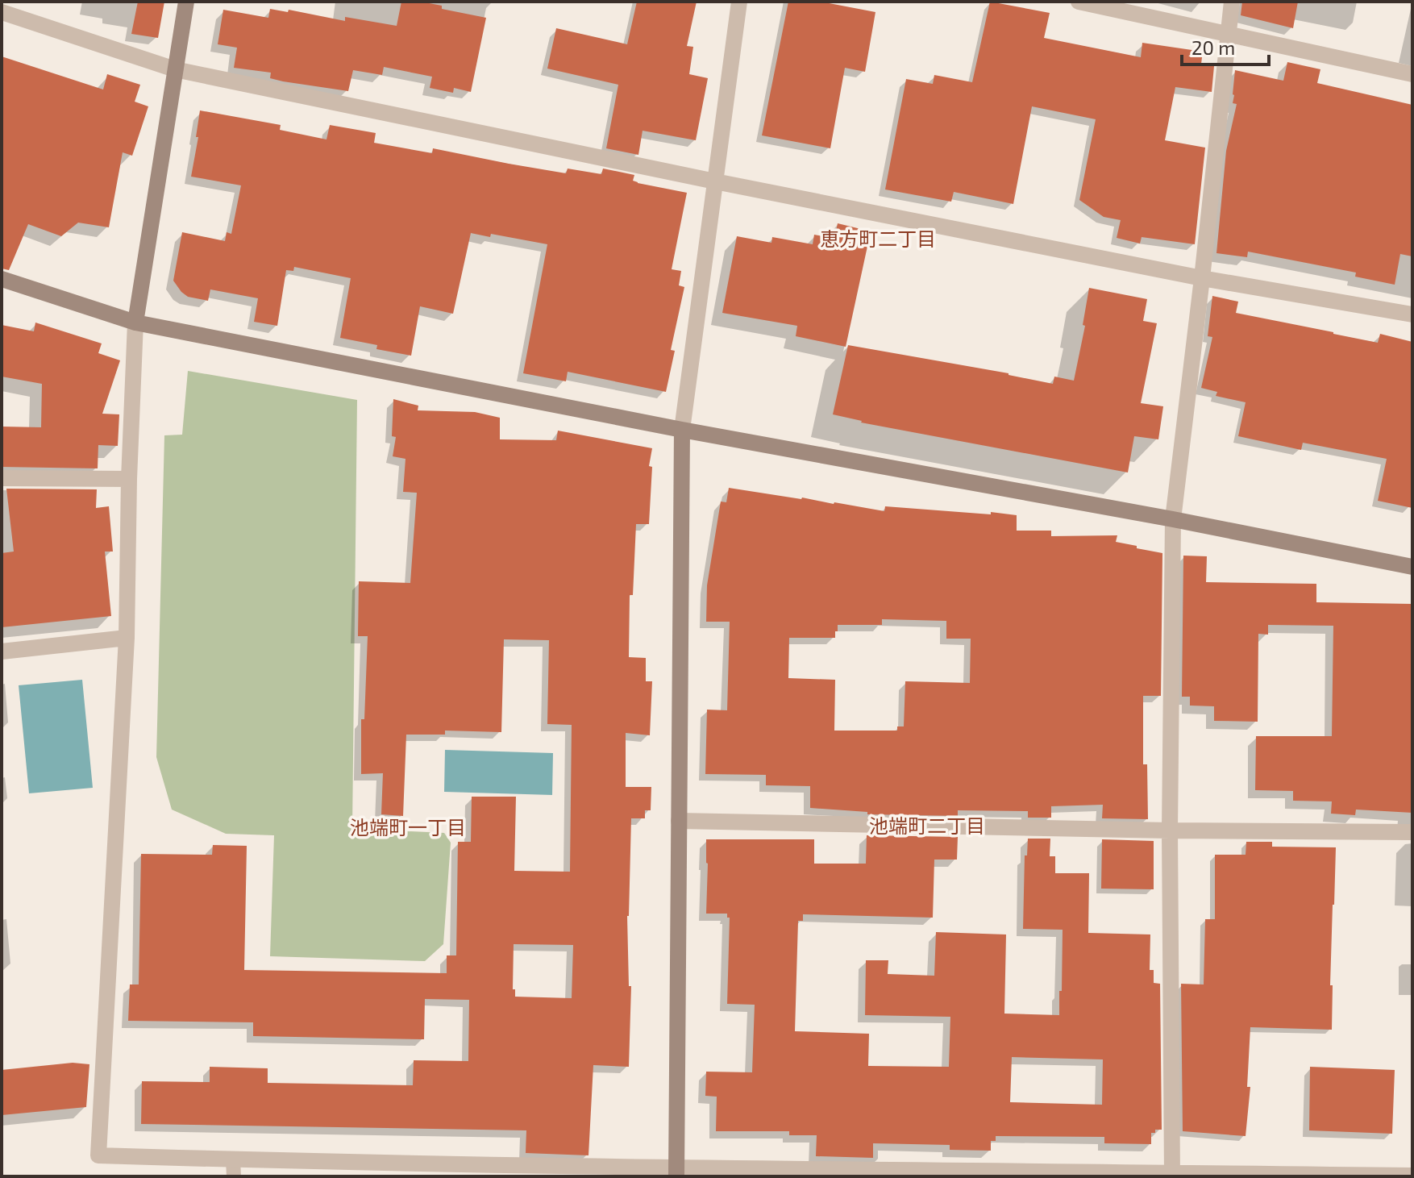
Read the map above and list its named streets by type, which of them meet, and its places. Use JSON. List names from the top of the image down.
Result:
{
  "districts": ["恵方町二丁目", "池端町二丁目", "池端町一丁目"],
  "scale_bar": "20 m"
}
